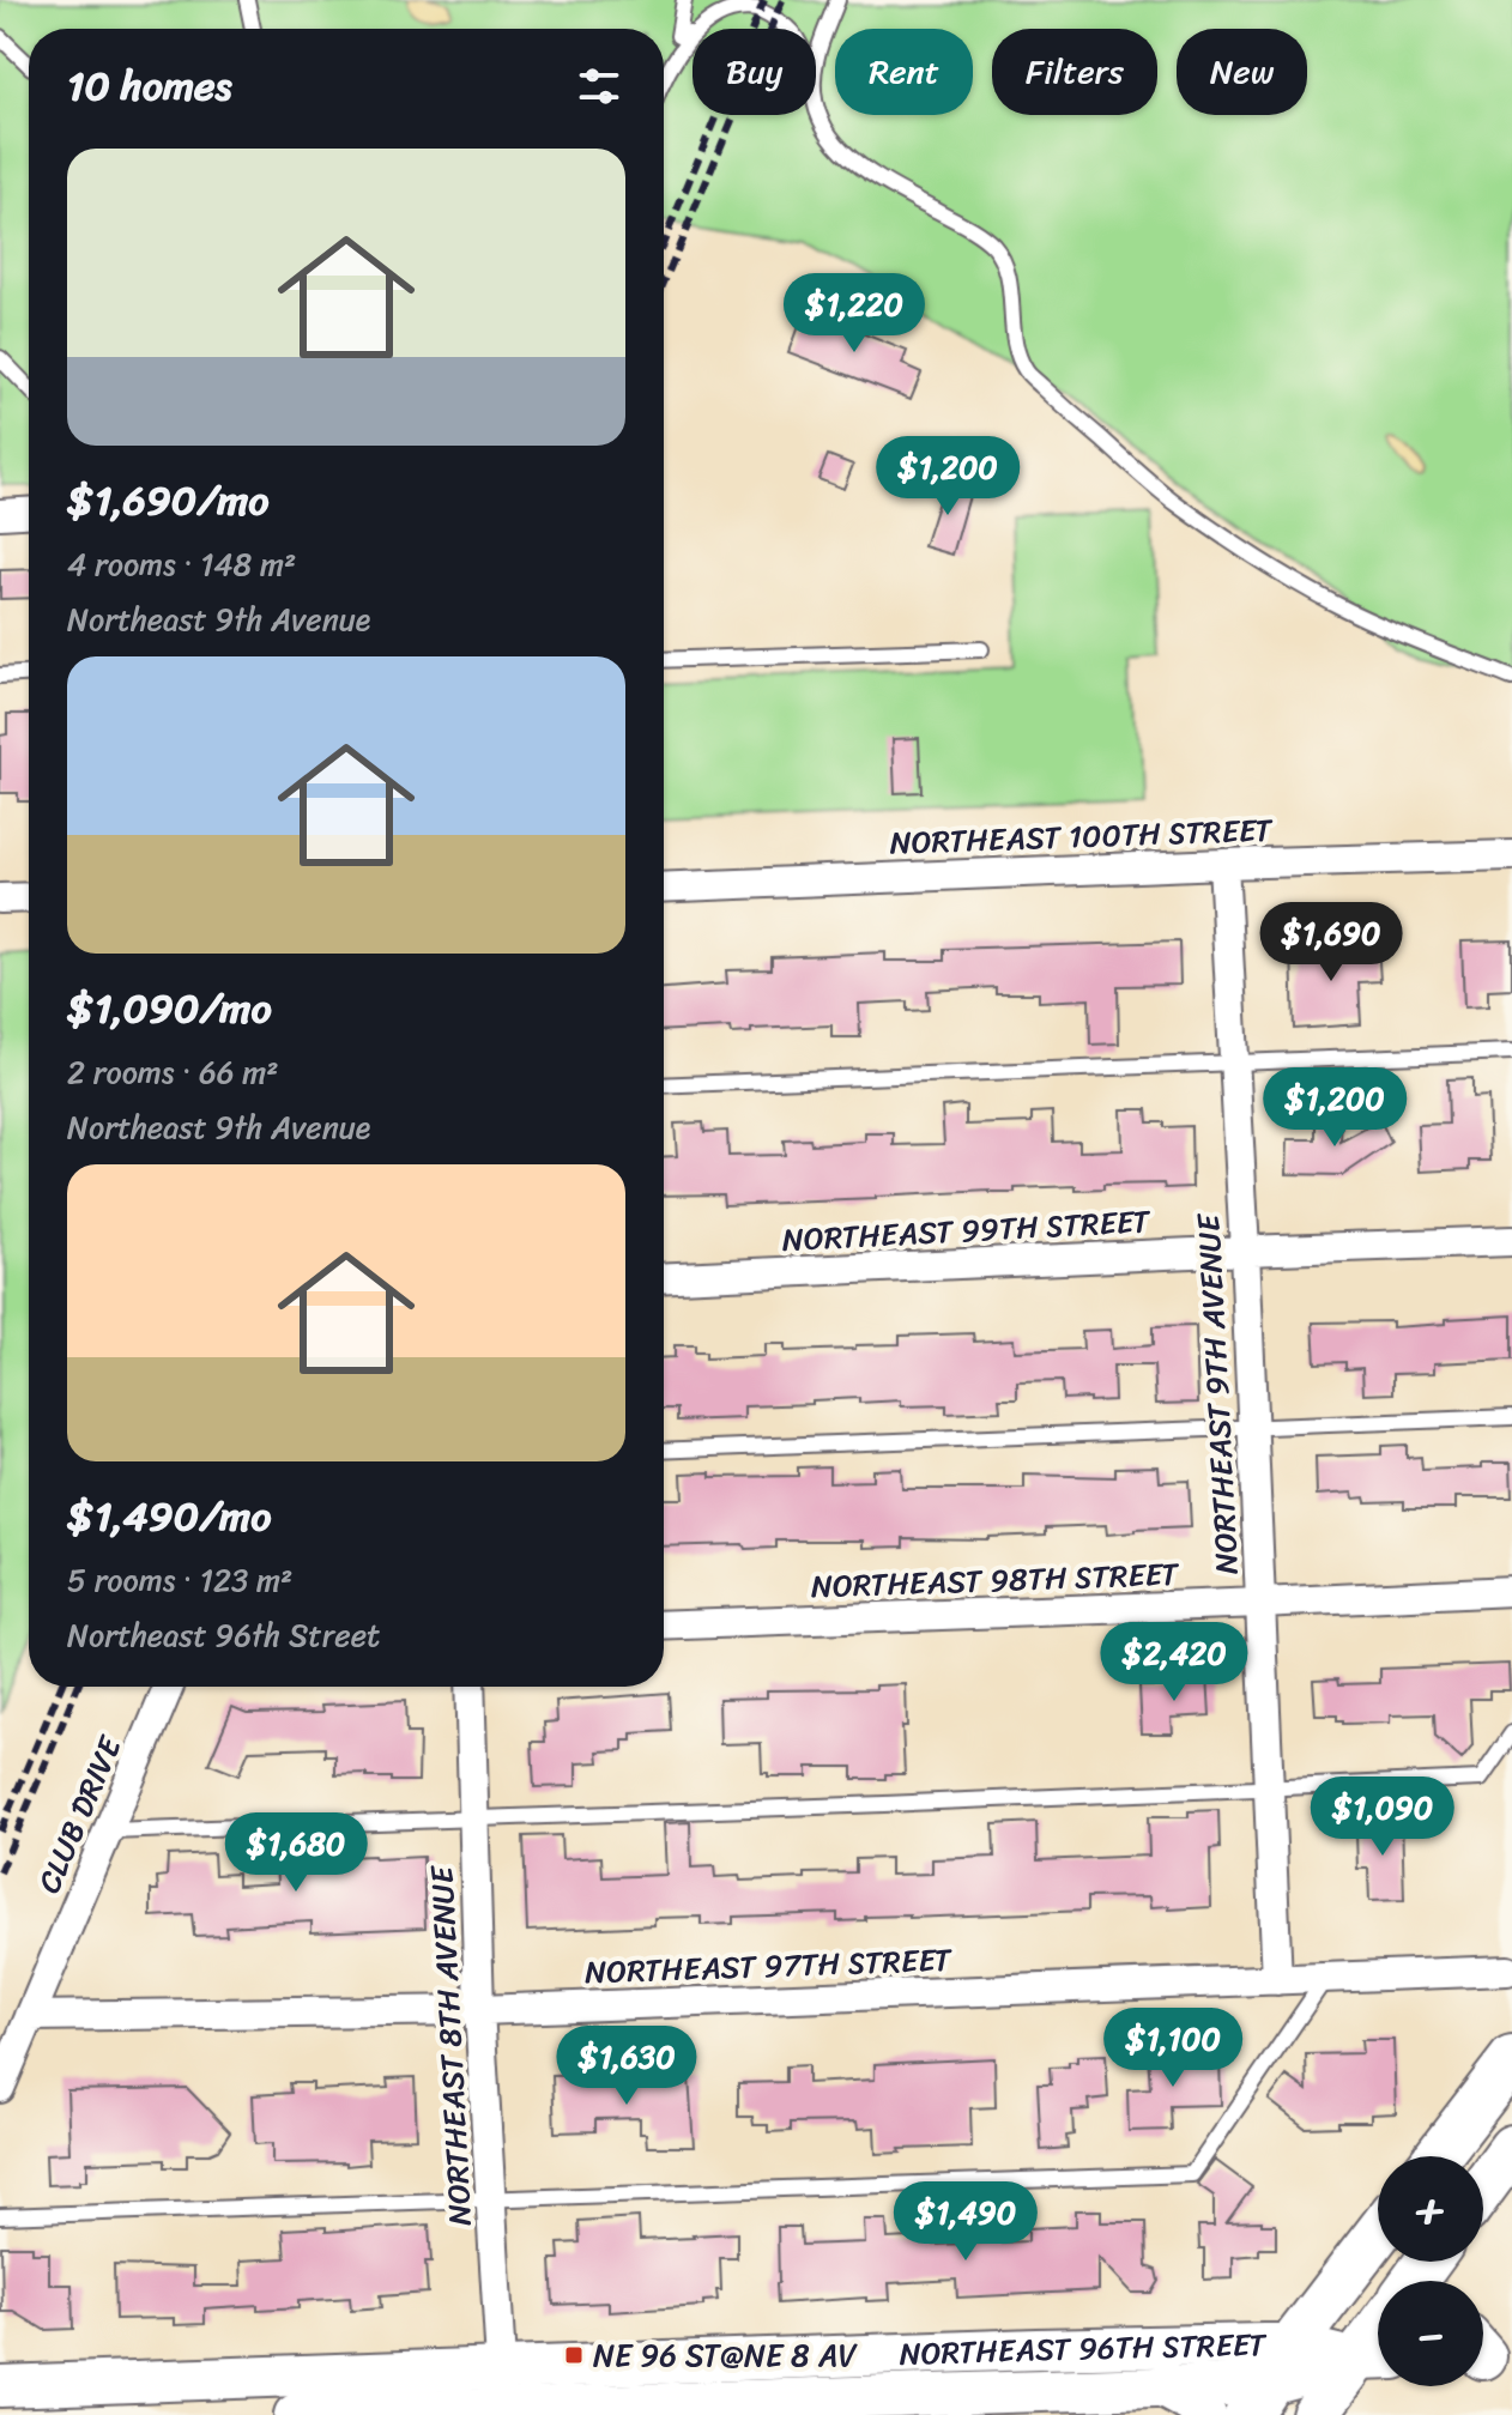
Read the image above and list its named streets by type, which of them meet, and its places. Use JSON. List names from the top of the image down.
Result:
{
  "streets": {
    "street": [
      "NORTHEAST 100TH STREET",
      "NORTHEAST 99TH STREET",
      "NORTHEAST 9TH AVENUE",
      "NORTHEAST 98TH STREET",
      "CLUB DRIVE",
      "NORTHEAST 97TH STREET",
      "NORTHEAST 8TH AVENUE",
      "NORTHEAST 96TH STREET"
    ]
  },
  "crossings": [
    ["NORTHEAST 100TH STREET", "NORTHEAST 9TH AVENUE"],
    ["NORTHEAST 99TH STREET", "NORTHEAST 9TH AVENUE"],
    ["NORTHEAST 9TH AVENUE", "NORTHEAST 98TH STREET"],
    ["NORTHEAST 9TH AVENUE", "NORTHEAST 97TH STREET"],
    ["CLUB DRIVE", "NORTHEAST 97TH STREET"],
    ["NORTHEAST 97TH STREET", "NORTHEAST 8TH AVENUE"],
    ["NORTHEAST 8TH AVENUE", "NORTHEAST 96TH STREET"]
  ],
  "places": {
    "transit": ["NE 96 ST@NE 8 AV"]
  },
  "page": {
    "chip": [
      "Buy",
      "Rent",
      "Filters",
      "New"
    ],
    "heading": "10 homes",
    "list": [
      {
        "name": "$1,690/mo",
        "note": "4 rooms · 148 m² · Northeast 9th Avenue"
      },
      {
        "name": "$1,090/mo",
        "note": "2 rooms · 66 m² · Northeast 9th Avenue"
      },
      {
        "name": "$1,490/mo",
        "note": "5 rooms · 123 m² · Northeast 96th Street"
      }
    ],
    "price": [
      "$1,220",
      "$1,200",
      "$1,690",
      "$1,200",
      "$2,420",
      "$1,090",
      "$1,680",
      "$1,100",
      "$1,630",
      "$1,490"
    ],
    "map_buttons": ["+", "−"]
  }
}
